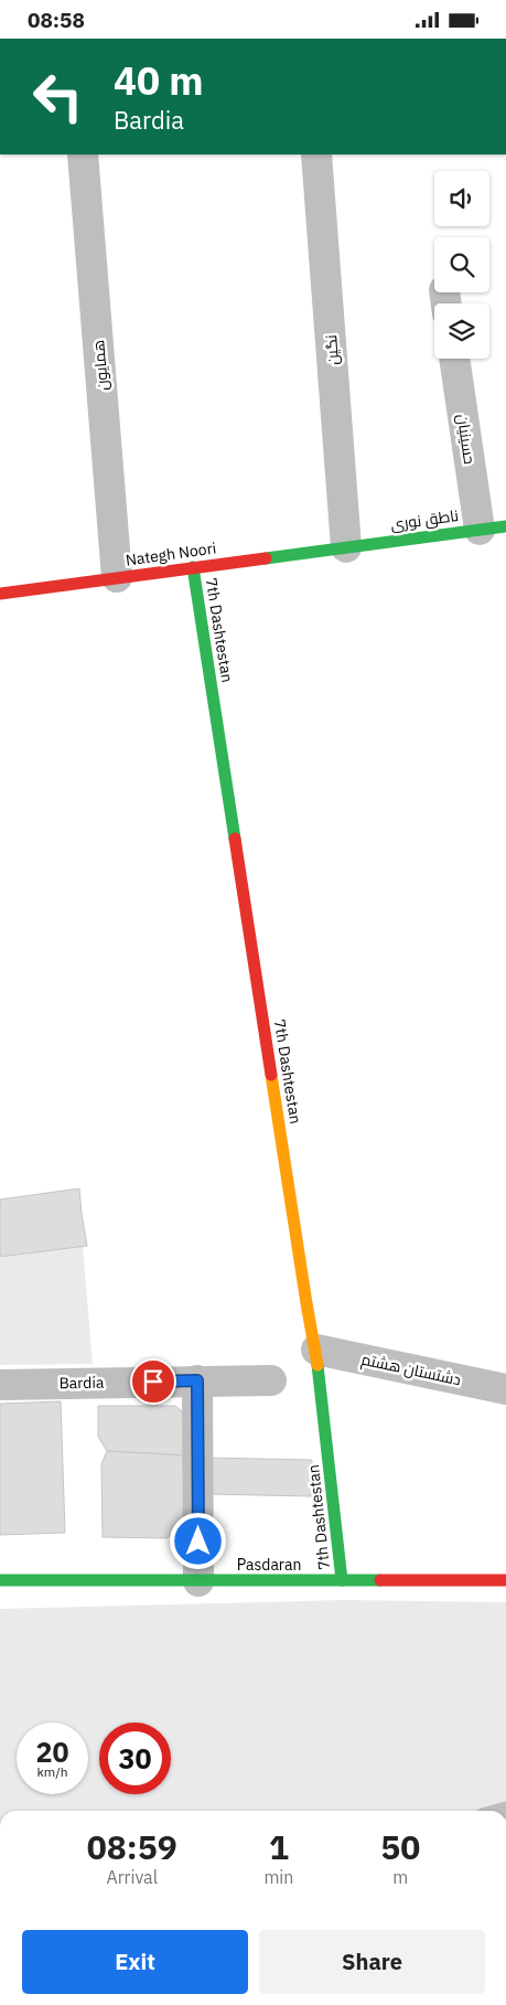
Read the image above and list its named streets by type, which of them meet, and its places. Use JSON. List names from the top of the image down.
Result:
{
  "streets": {
    "street": [
      "نگین",
      "همایون",
      "حسینیان",
      "ناطق نوری",
      "Nategh Noori",
      "7th Dashtestan",
      "دشتستان هشتم",
      "Bardia",
      "Pasdaran"
    ]
  },
  "crossings": [
    ["نگین", "ناطق نوری"],
    ["نگین", "Nategh Noori"],
    ["همایون", "Nategh Noori"],
    ["حسینیان", "ناطق نوری"],
    ["ناطق نوری", "Nategh Noori"],
    ["Nategh Noori", "7th Dashtestan"],
    ["7th Dashtestan", "دشتستان هشتم"],
    ["7th Dashtestan", "Pasdaran"]
  ],
  "page": {
    "status": "08:58",
    "turn": ["40 m", "Bardia"],
    "speed": "20 km/h",
    "limit": "30",
    "eta": [
      "08:59",
      "Arrival",
      "1",
      "min",
      "50",
      "m"
    ],
    "buttons": ["Exit", "Share"]
  }
}
